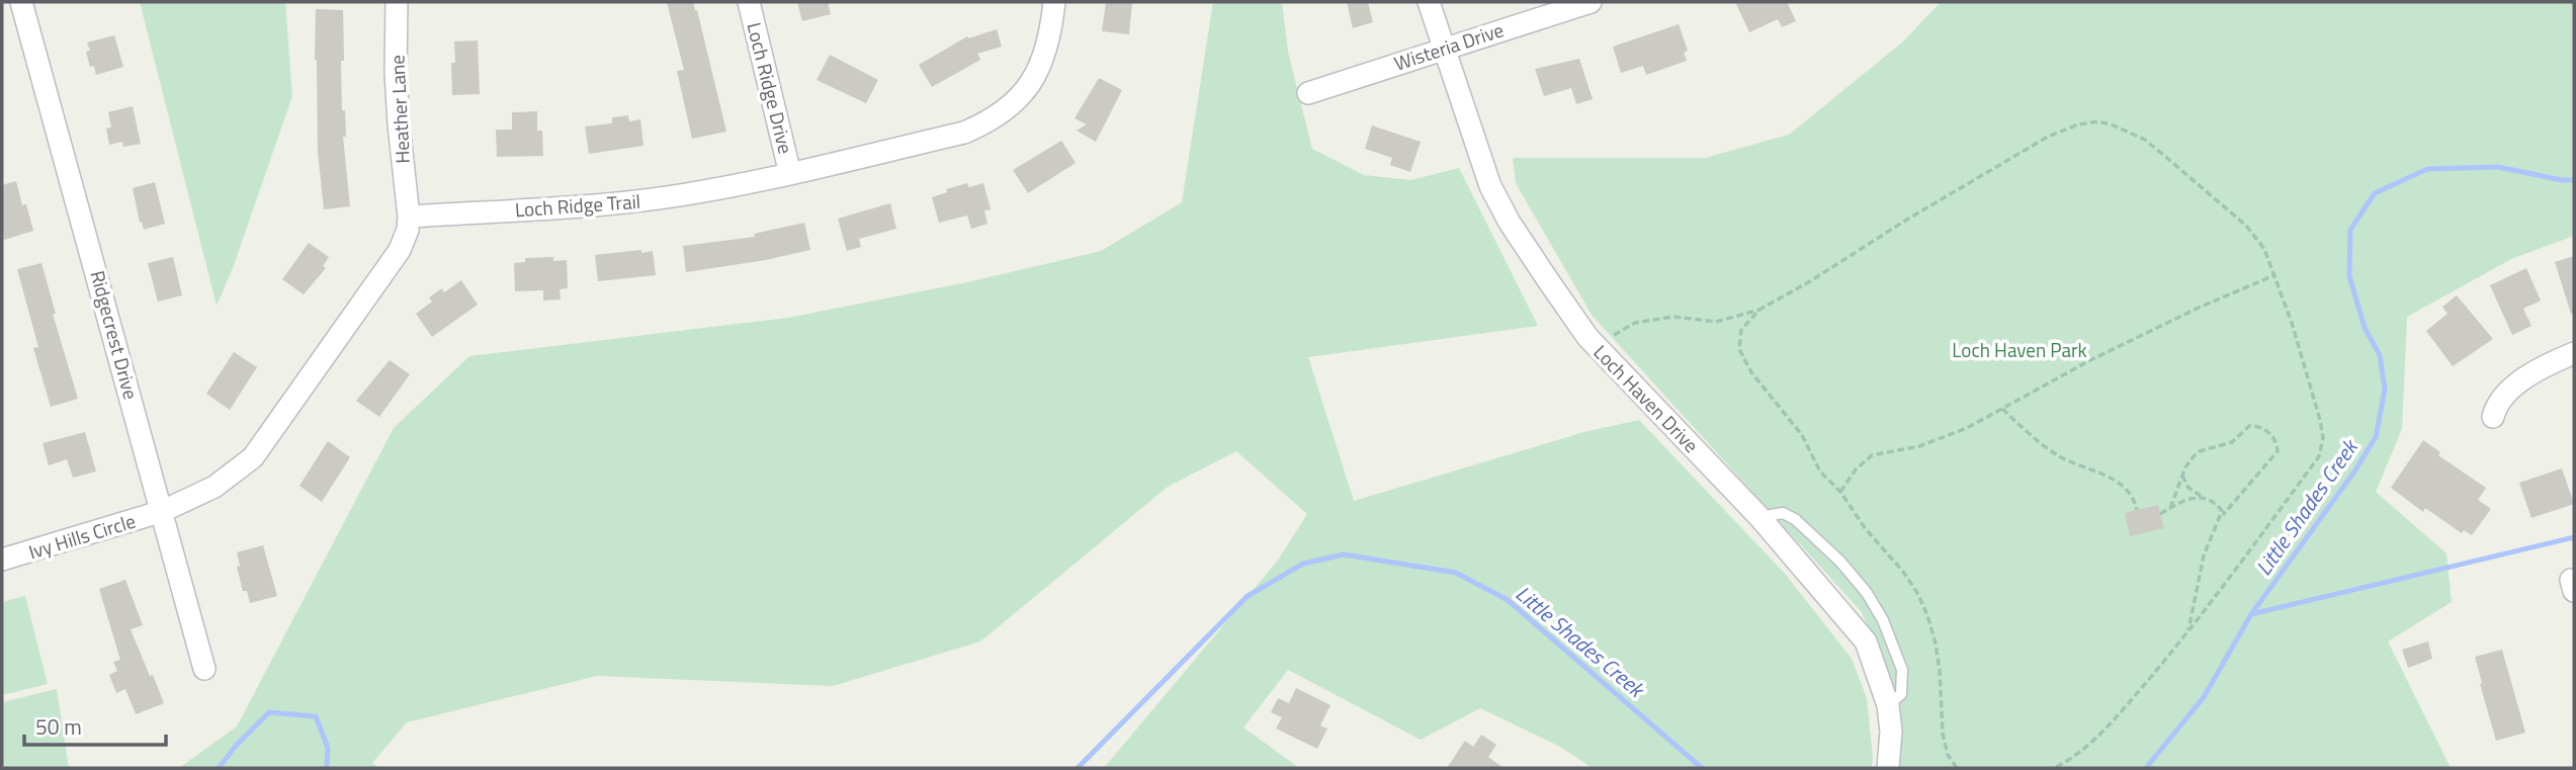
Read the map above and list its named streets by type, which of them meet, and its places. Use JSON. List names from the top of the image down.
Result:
{
  "streets": {
    "street": [
      "Wisteria Drive",
      "Loch Ridge Drive",
      "Heather Lane",
      "Loch Ridge Trail",
      "Ridgecrest Drive",
      "Loch Haven Drive",
      "Ivy Hills Circle"
    ]
  },
  "crossings": [
    ["Wisteria Drive", "Loch Haven Drive"],
    ["Loch Ridge Drive", "Loch Ridge Trail"],
    ["Heather Lane", "Loch Ridge Trail"],
    ["Ridgecrest Drive", "Ivy Hills Circle"]
  ],
  "water": ["Little Shades Creek"],
  "parks": ["Loch Haven Park"],
  "scale_bar": "50 m"
}
